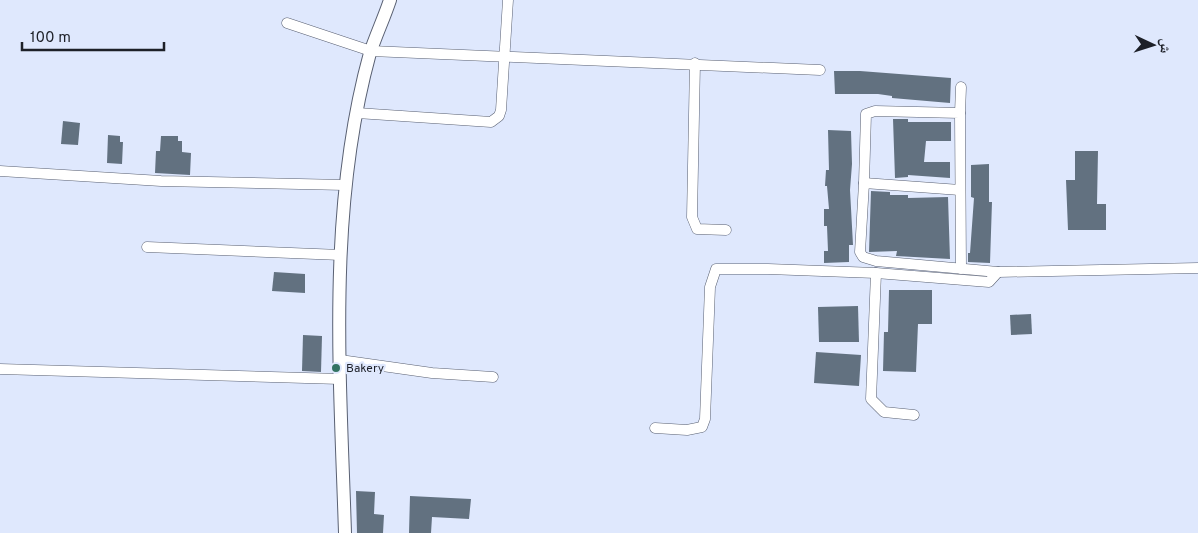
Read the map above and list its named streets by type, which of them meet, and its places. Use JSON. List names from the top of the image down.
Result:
{
  "places": ["Bakery"],
  "scale_bar": "100 m",
  "north": "right"
}
